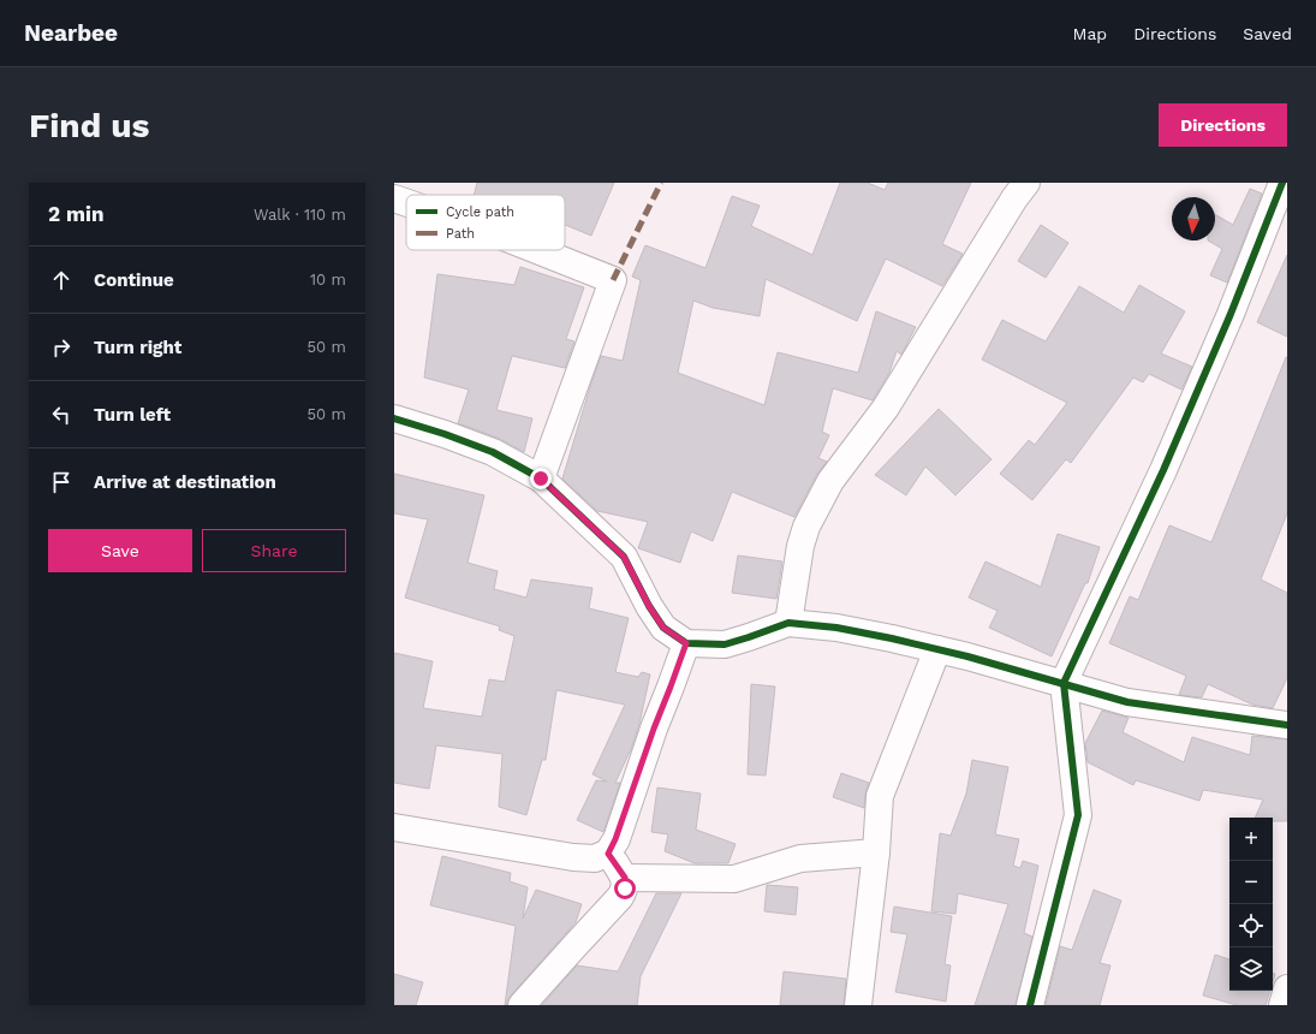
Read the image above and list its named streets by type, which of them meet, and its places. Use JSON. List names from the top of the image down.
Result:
{
  "legend": ["Cycle path", "Path"],
  "north": "bottom",
  "page": {
    "header": "Nearbee",
    "nav": ["Map", "Directions", "Saved"],
    "buttons": [
      "Directions",
      ["Save", "Share"]
    ],
    "title": "Find us",
    "heading": ["2 min", "Walk · 110 m"],
    "list": [
      ["Continue", "10 m"],
      ["Turn right", "50 m"],
      ["Turn left", "50 m"],
      "Arrive at destination"
    ],
    "map_buttons": ["+", "−"]
  }
}
